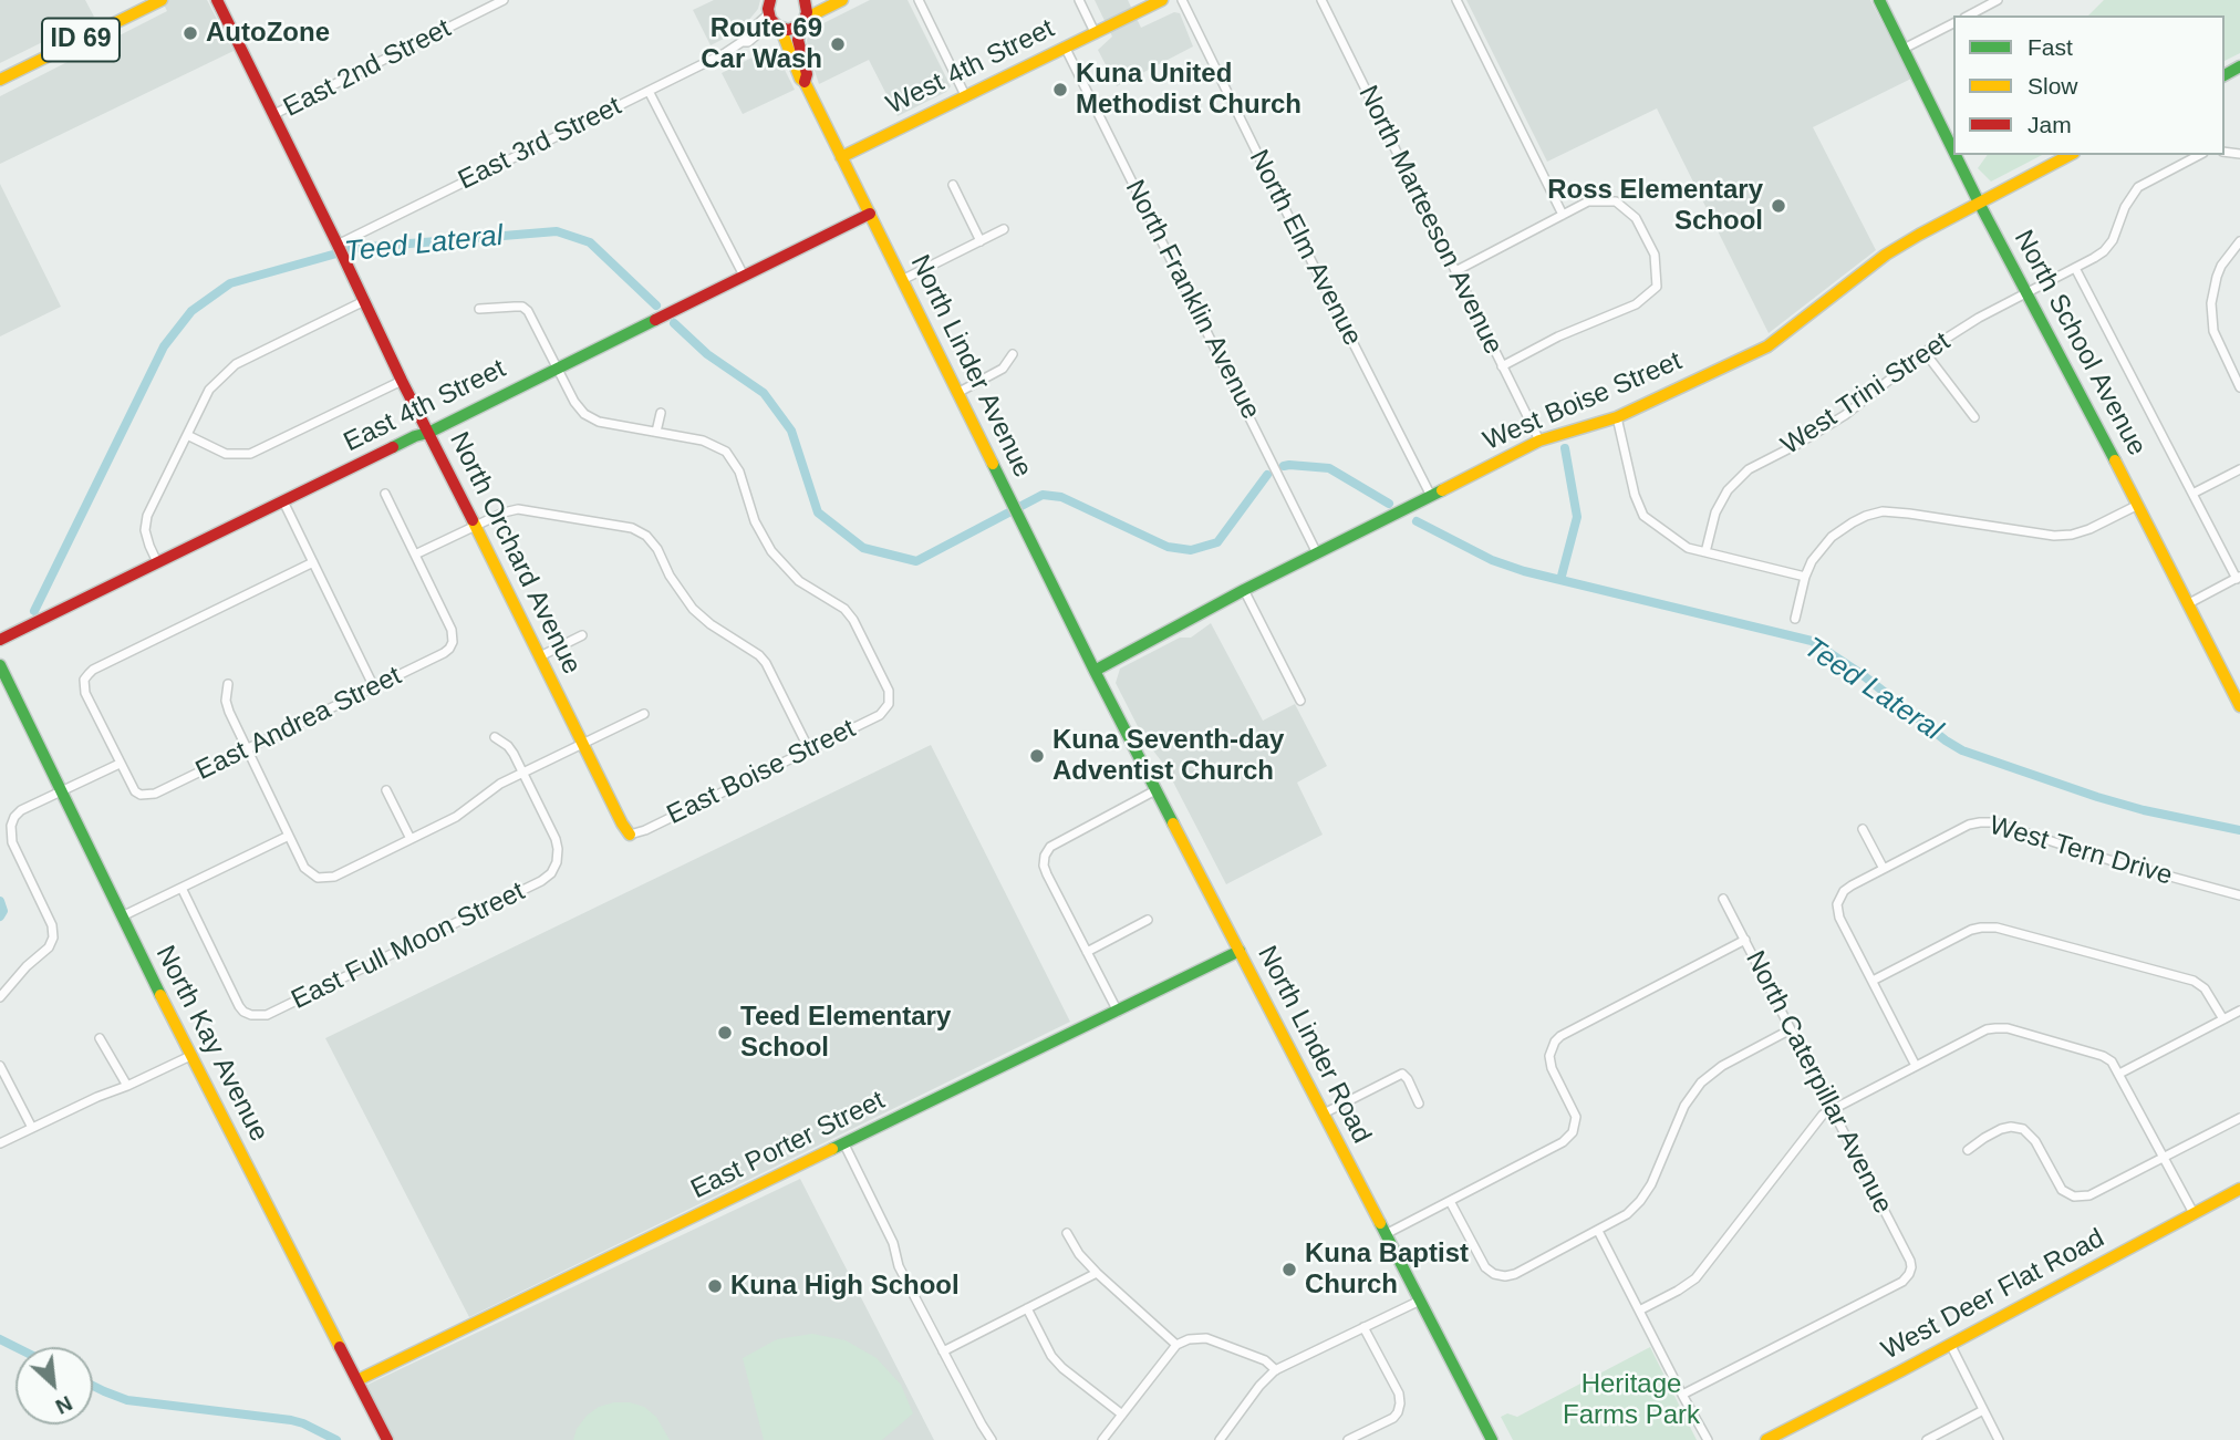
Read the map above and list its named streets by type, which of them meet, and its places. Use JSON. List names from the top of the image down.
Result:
{
  "streets": {
    "street": [
      "ID 69",
      "West 4th Street",
      "East 2nd Street",
      "East 3rd Street",
      "North Marteeson Avenue",
      "North Elm Avenue",
      "North Franklin Avenue",
      "North School Avenue",
      "North Linder Avenue",
      "West Trini Street",
      "West Boise Street",
      "East 4th Street",
      "North Orchard Avenue",
      "East Andrea Street",
      "East Boise Street",
      "West Tern Drive",
      "East Full Moon Street",
      "North Kay Avenue",
      "North Linder Road",
      "North Caterpillar Avenue",
      "East Porter Street",
      "West Deer Flat Road"
    ]
  },
  "crossings": [
    ["West 4th Street", "North Franklin Avenue"],
    ["West 4th Street", "North Linder Avenue"],
    ["East 2nd Street", "North Orchard Avenue"],
    ["East 3rd Street", "North Linder Avenue"],
    ["East 3rd Street", "North Orchard Avenue"],
    ["North Marteeson Avenue", "West Boise Street"],
    ["North Elm Avenue", "West Boise Street"],
    ["North Franklin Avenue", "West Boise Street"],
    ["North School Avenue", "West Trini Street"],
    ["North School Avenue", "West Boise Street"],
    ["North Linder Avenue", "West Boise Street"],
    ["North Linder Avenue", "East 4th Street"],
    ["North Linder Avenue", "North Linder Road"],
    ["West Boise Street", "North Linder Road"],
    ["East 4th Street", "North Orchard Avenue"],
    ["North Orchard Avenue", "East Boise Street"],
    ["North Kay Avenue", "East Porter Street"],
    ["North Linder Road", "East Porter Street"]
  ],
  "water": ["Teed Lateral"],
  "parks": ["Heritage Farms Park"],
  "places": [
    "AutoZone",
    "Route 69 Car Wash",
    "Kuna United Methodist Church",
    "Ross Elementary School",
    "Kuna Seventh-day Adventist Church",
    "Teed Elementary School",
    "Kuna Baptist Church",
    "Kuna High School"
  ],
  "legend": ["Fast", "Slow", "Jam"],
  "north": "bottom right"
}
